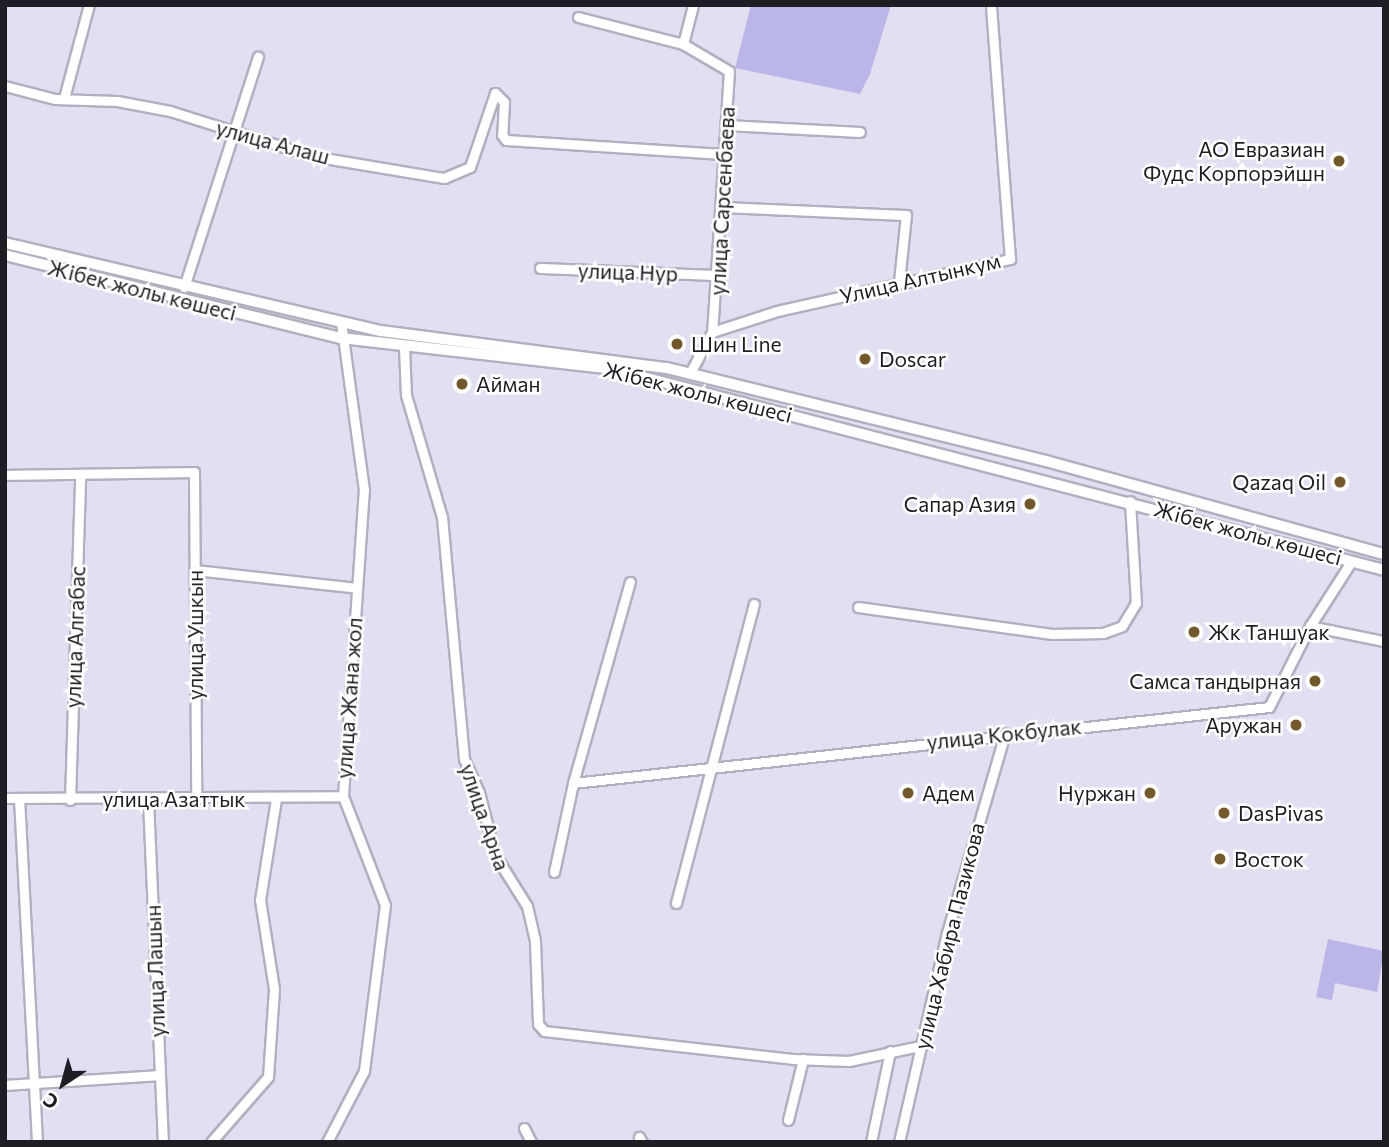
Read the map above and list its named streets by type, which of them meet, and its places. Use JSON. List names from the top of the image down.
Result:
{
  "streets": {
    "main road": ["Жібек жолы көшесі"],
    "street": [
      "улица Алаш",
      "улица Сарсенбаева",
      "улица Нур",
      "Улица Алтынкум",
      "улица Ушкын",
      "улица Алгабас",
      "улица Жана жол",
      "улица Кокбулак",
      "улица Азаттык",
      "улица Арна",
      "улица Хабира Пазикова",
      "улица Лашын"
    ]
  },
  "crossings": [
    ["улица Алаш", "улица Сарсенбаева"],
    ["улица Сарсенбаева", "улица Нур"],
    ["улица Сарсенбаева", "Улица Алтынкум"],
    ["Жібек жолы көшесі", "улица Жана жол"],
    ["Жібек жолы көшесі", "улица Кокбулак"],
    ["Жібек жолы көшесі", "улица Арна"],
    ["улица Ушкын", "улица Алгабас"],
    ["улица Ушкын", "улица Азаттык"],
    ["улица Алгабас", "улица Азаттык"],
    ["улица Жана жол", "улица Азаттык"],
    ["улица Кокбулак", "улица Хабира Пазикова"],
    ["улица Азаттык", "улица Лашын"],
    ["улица Арна", "улица Хабира Пазикова"]
  ],
  "places": [
    "АО Евразиан Фудс Корпорэйшн",
    "Шин Line",
    "Doscar",
    "Айман",
    "Qazaq Oil",
    "Сапар Азия",
    "Жк Таншуак",
    "Самса тандырная",
    "Аружан",
    "Адем",
    "Нуржан",
    "DasPivas",
    "Восток"
  ],
  "north": "bottom left"
}
